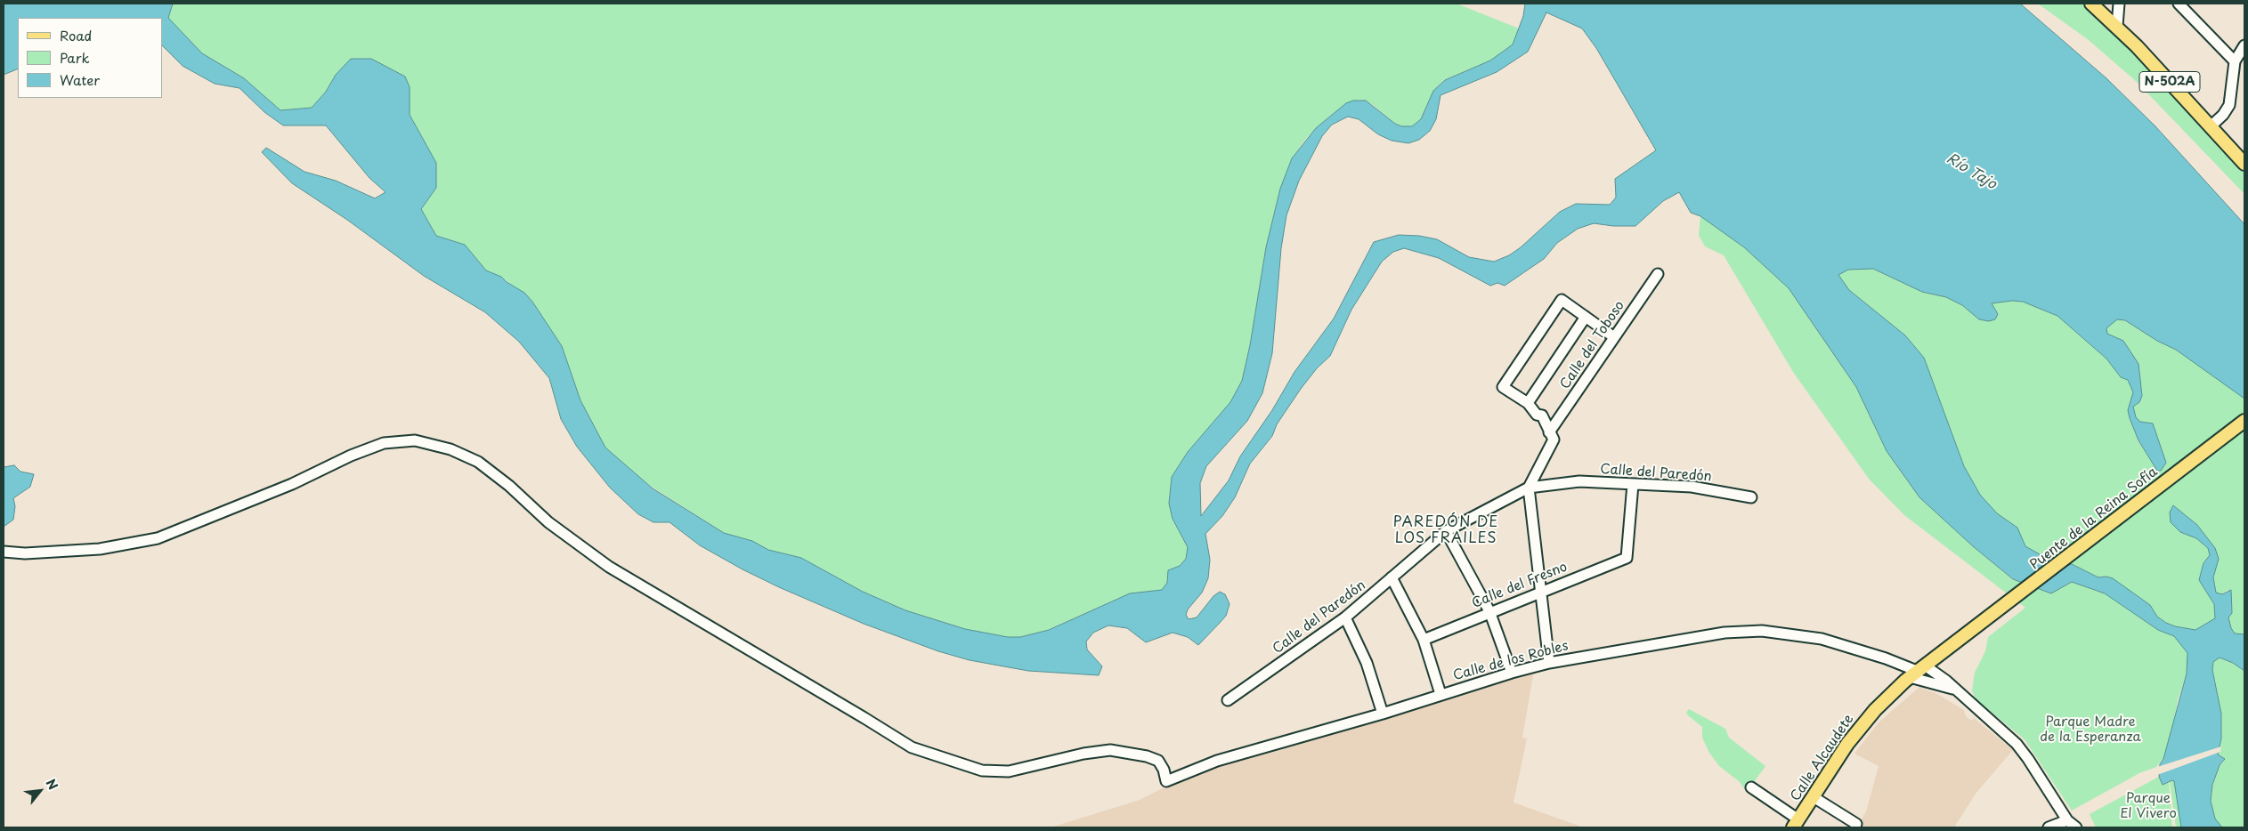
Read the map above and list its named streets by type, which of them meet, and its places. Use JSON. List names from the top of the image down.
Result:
{
  "streets": {
    "main road": ["N-502A", "Puente de la Reina Sofía", "Calle Alcaudete"],
    "street": [
      "Calle del Toboso",
      "Calle del Paredón",
      "Calle del Fresno",
      "Calle de los Robles"
    ]
  },
  "crossings": [
    ["Calle del Paredón", "Calle del Fresno"],
    ["Puente de la Reina Sofía", "Calle Alcaudete"],
    ["Calle de los Robles", "Calle Alcaudete"]
  ],
  "districts": ["PAREDÓN DE LOS FRAILES"],
  "water": ["Río Tajo"],
  "parks": ["Parque Madre de la Esperanza", "Parque El Vivero"],
  "legend": ["Road", "Park", "Water"],
  "north": "top right"
}
